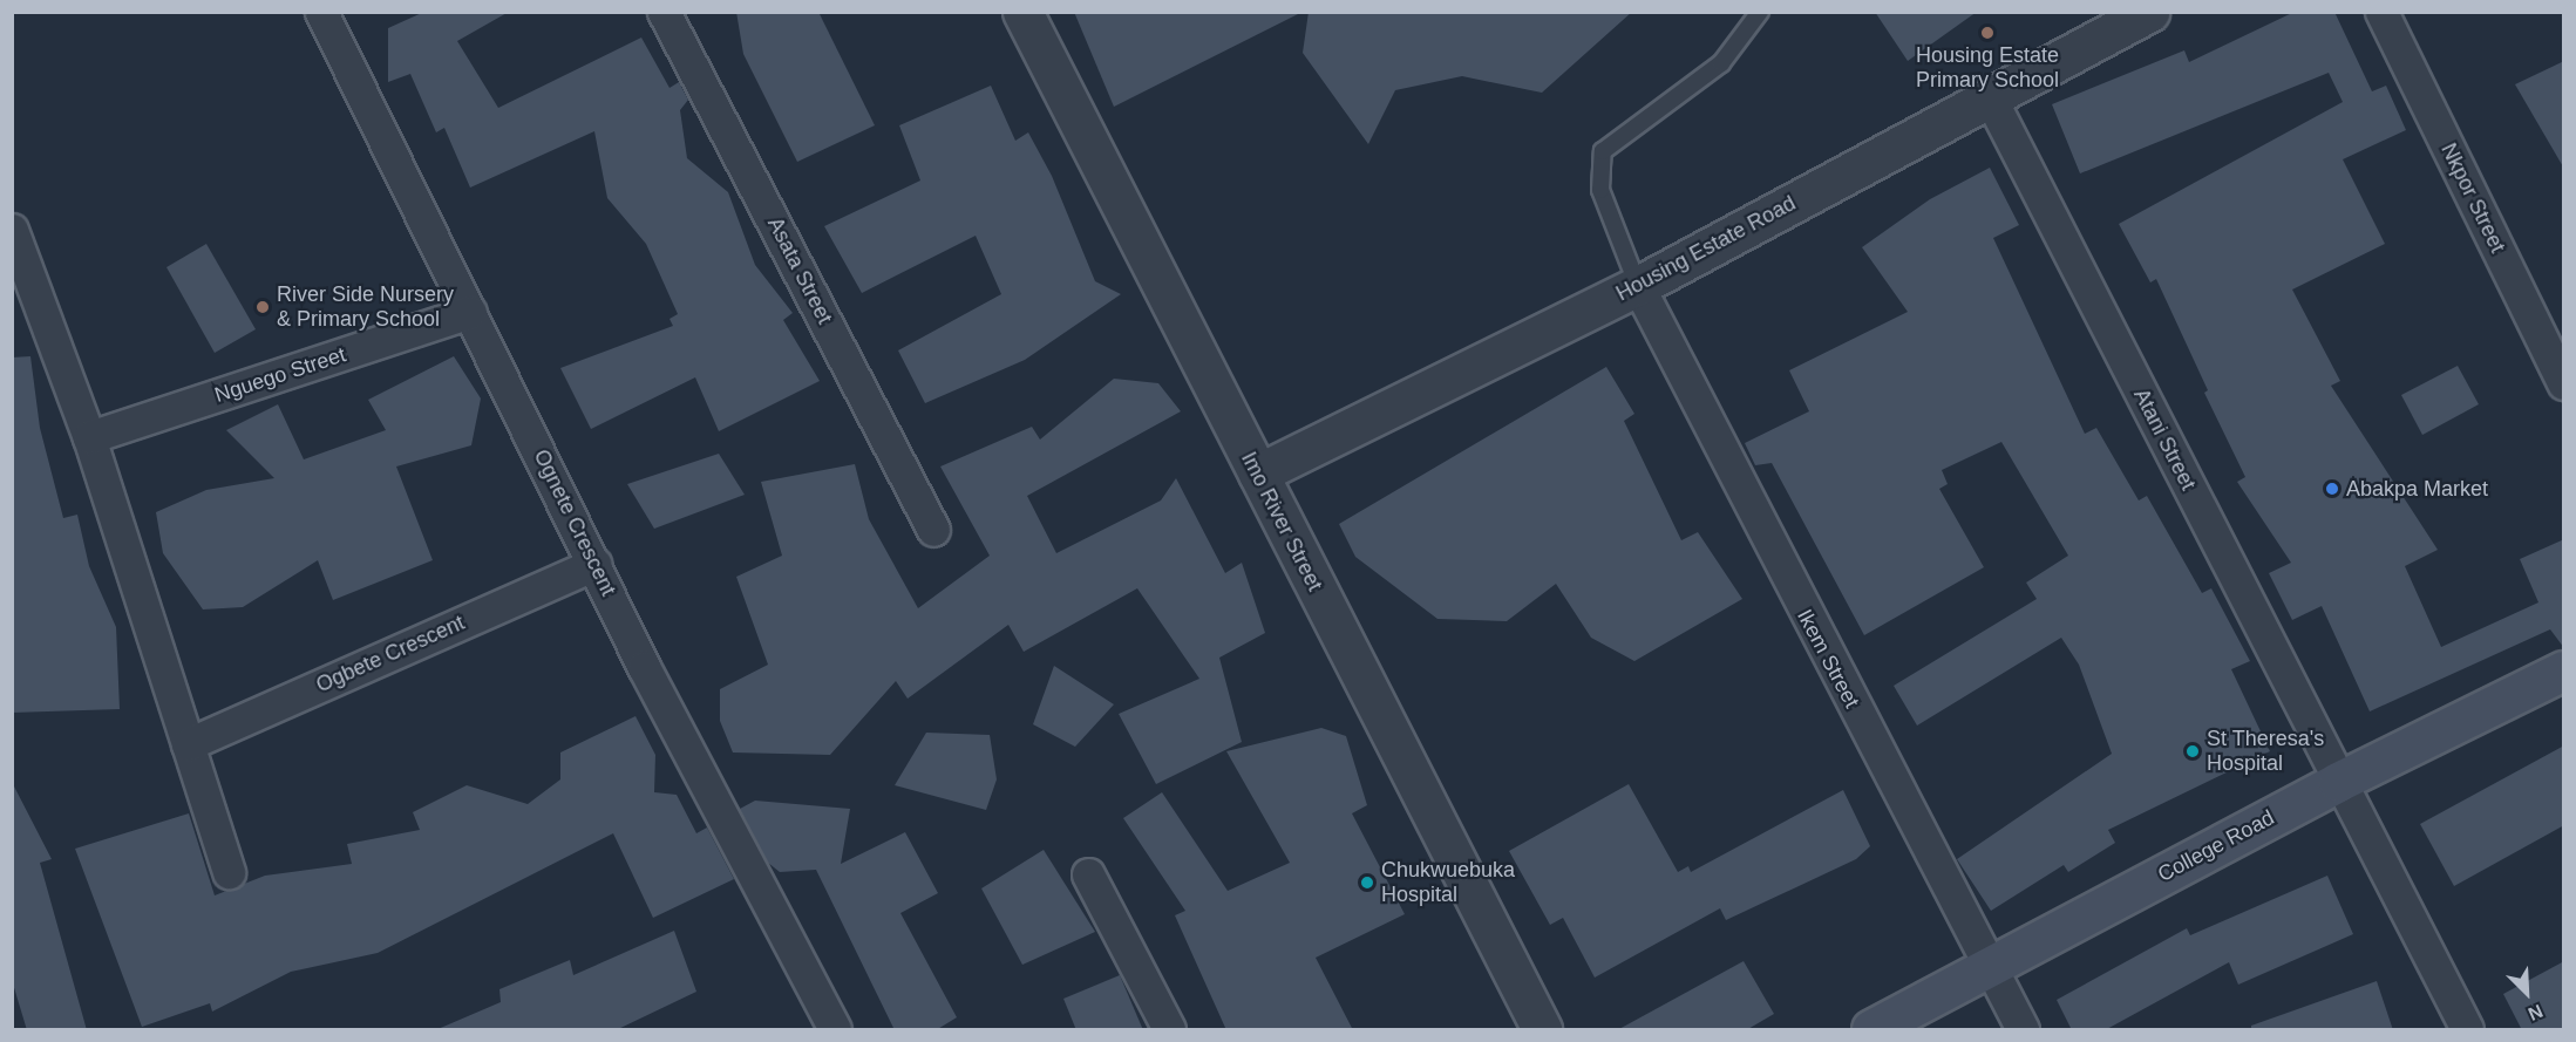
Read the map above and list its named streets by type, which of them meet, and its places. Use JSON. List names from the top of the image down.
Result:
{
  "streets": {
    "main road": ["College Road"],
    "street": [
      "Nkpor Street",
      "Housing Estate Road",
      "Asata Street",
      "Nguego Street",
      "Atani Street",
      "Imo River Street",
      "Ognete Crescent",
      "Ogbete Crescent",
      "Ikem Street"
    ]
  },
  "crossings": [
    ["Housing Estate Road", "Atani Street"],
    ["Housing Estate Road", "Imo River Street"],
    ["Housing Estate Road", "Ikem Street"],
    ["Nguego Street", "Ognete Crescent"],
    ["Atani Street", "College Road"],
    ["Ognete Crescent", "Ogbete Crescent"],
    ["Ikem Street", "College Road"]
  ],
  "places": [
    "Housing Estate Primary School",
    "River Side Nursery & Primary School",
    "Abakpa Market",
    "St Theresa's Hospital",
    "Chukwuebuka Hospital"
  ],
  "north": "bottom right"
}
